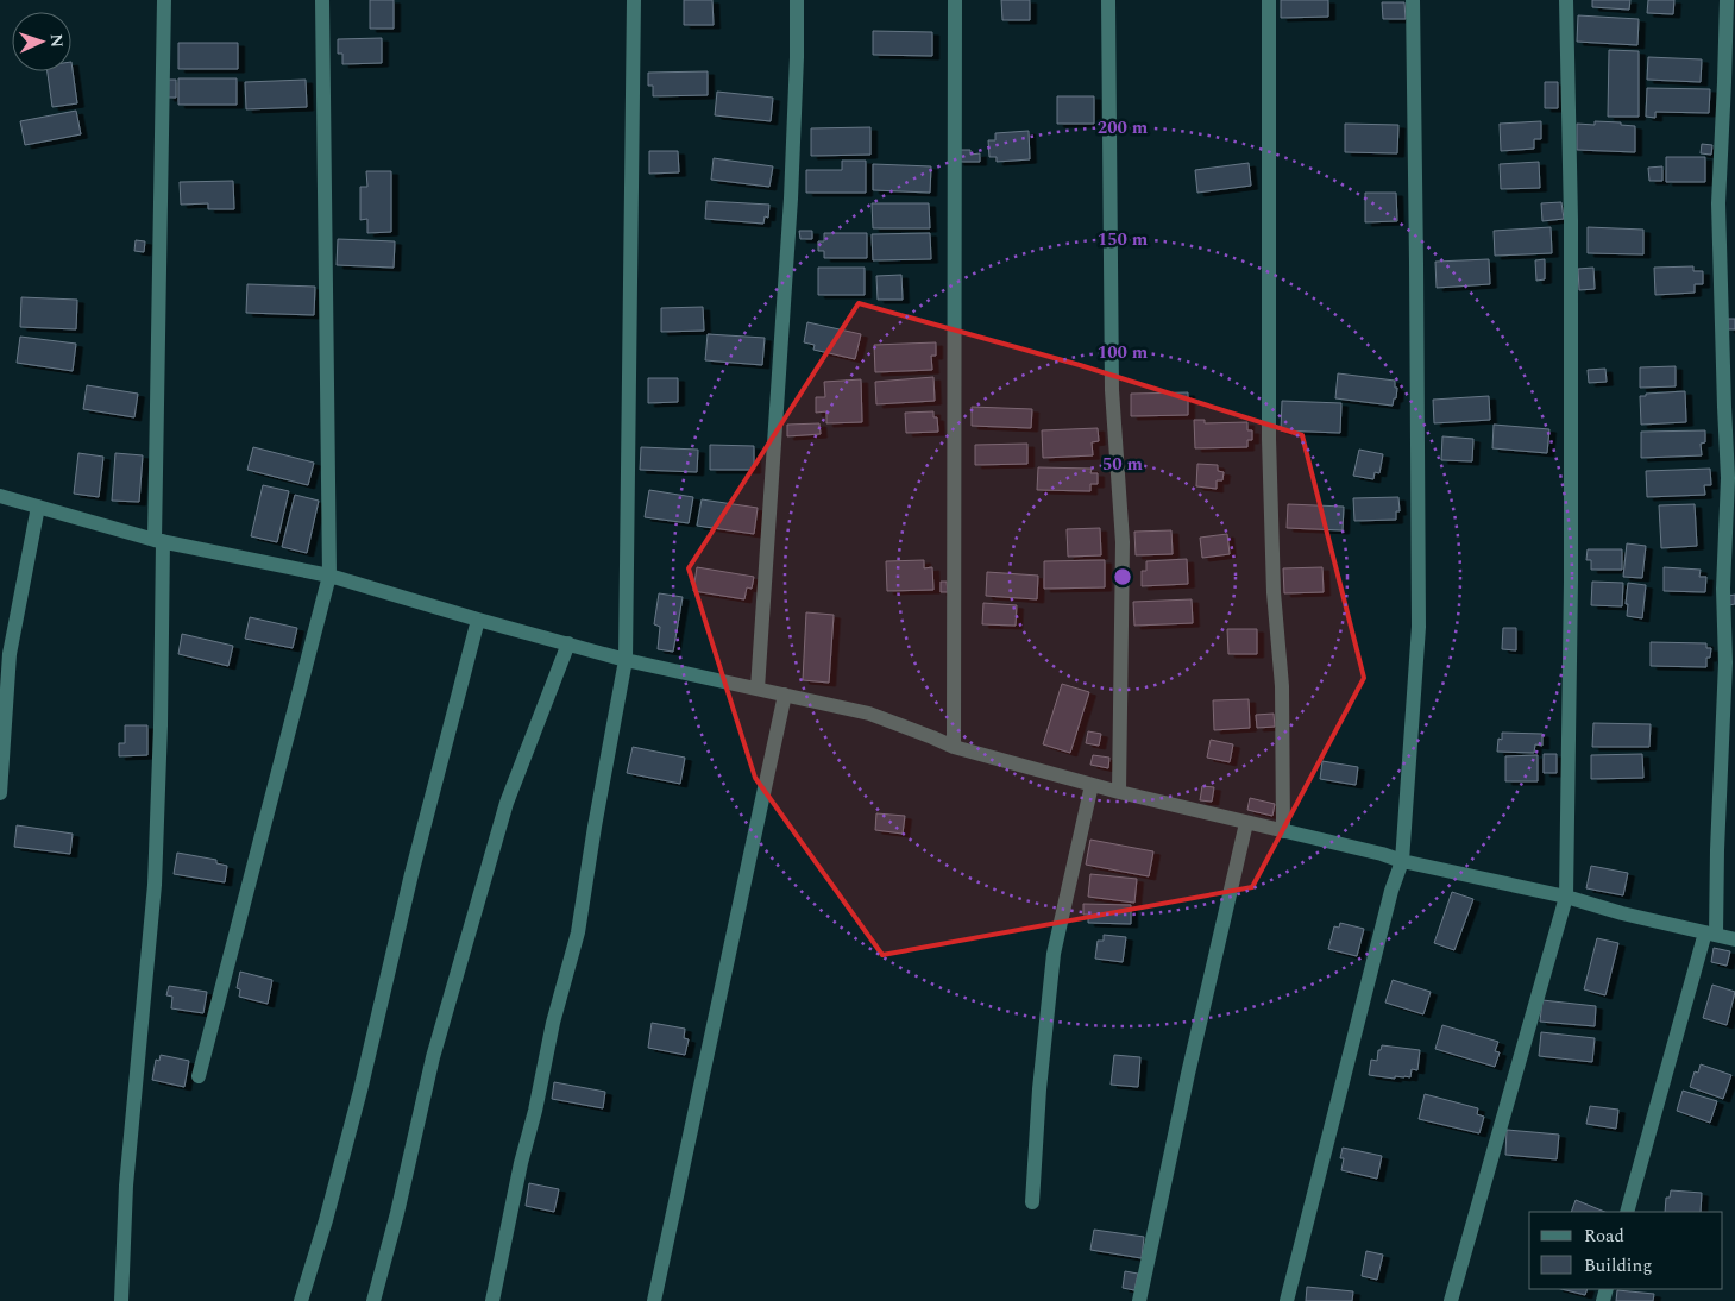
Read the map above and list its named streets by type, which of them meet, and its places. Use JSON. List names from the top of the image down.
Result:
{
  "legend": ["Road", "Building"],
  "north": "right",
  "rings": [
    "200 m",
    "150 m",
    "100 m",
    "50 m"
  ]
}
